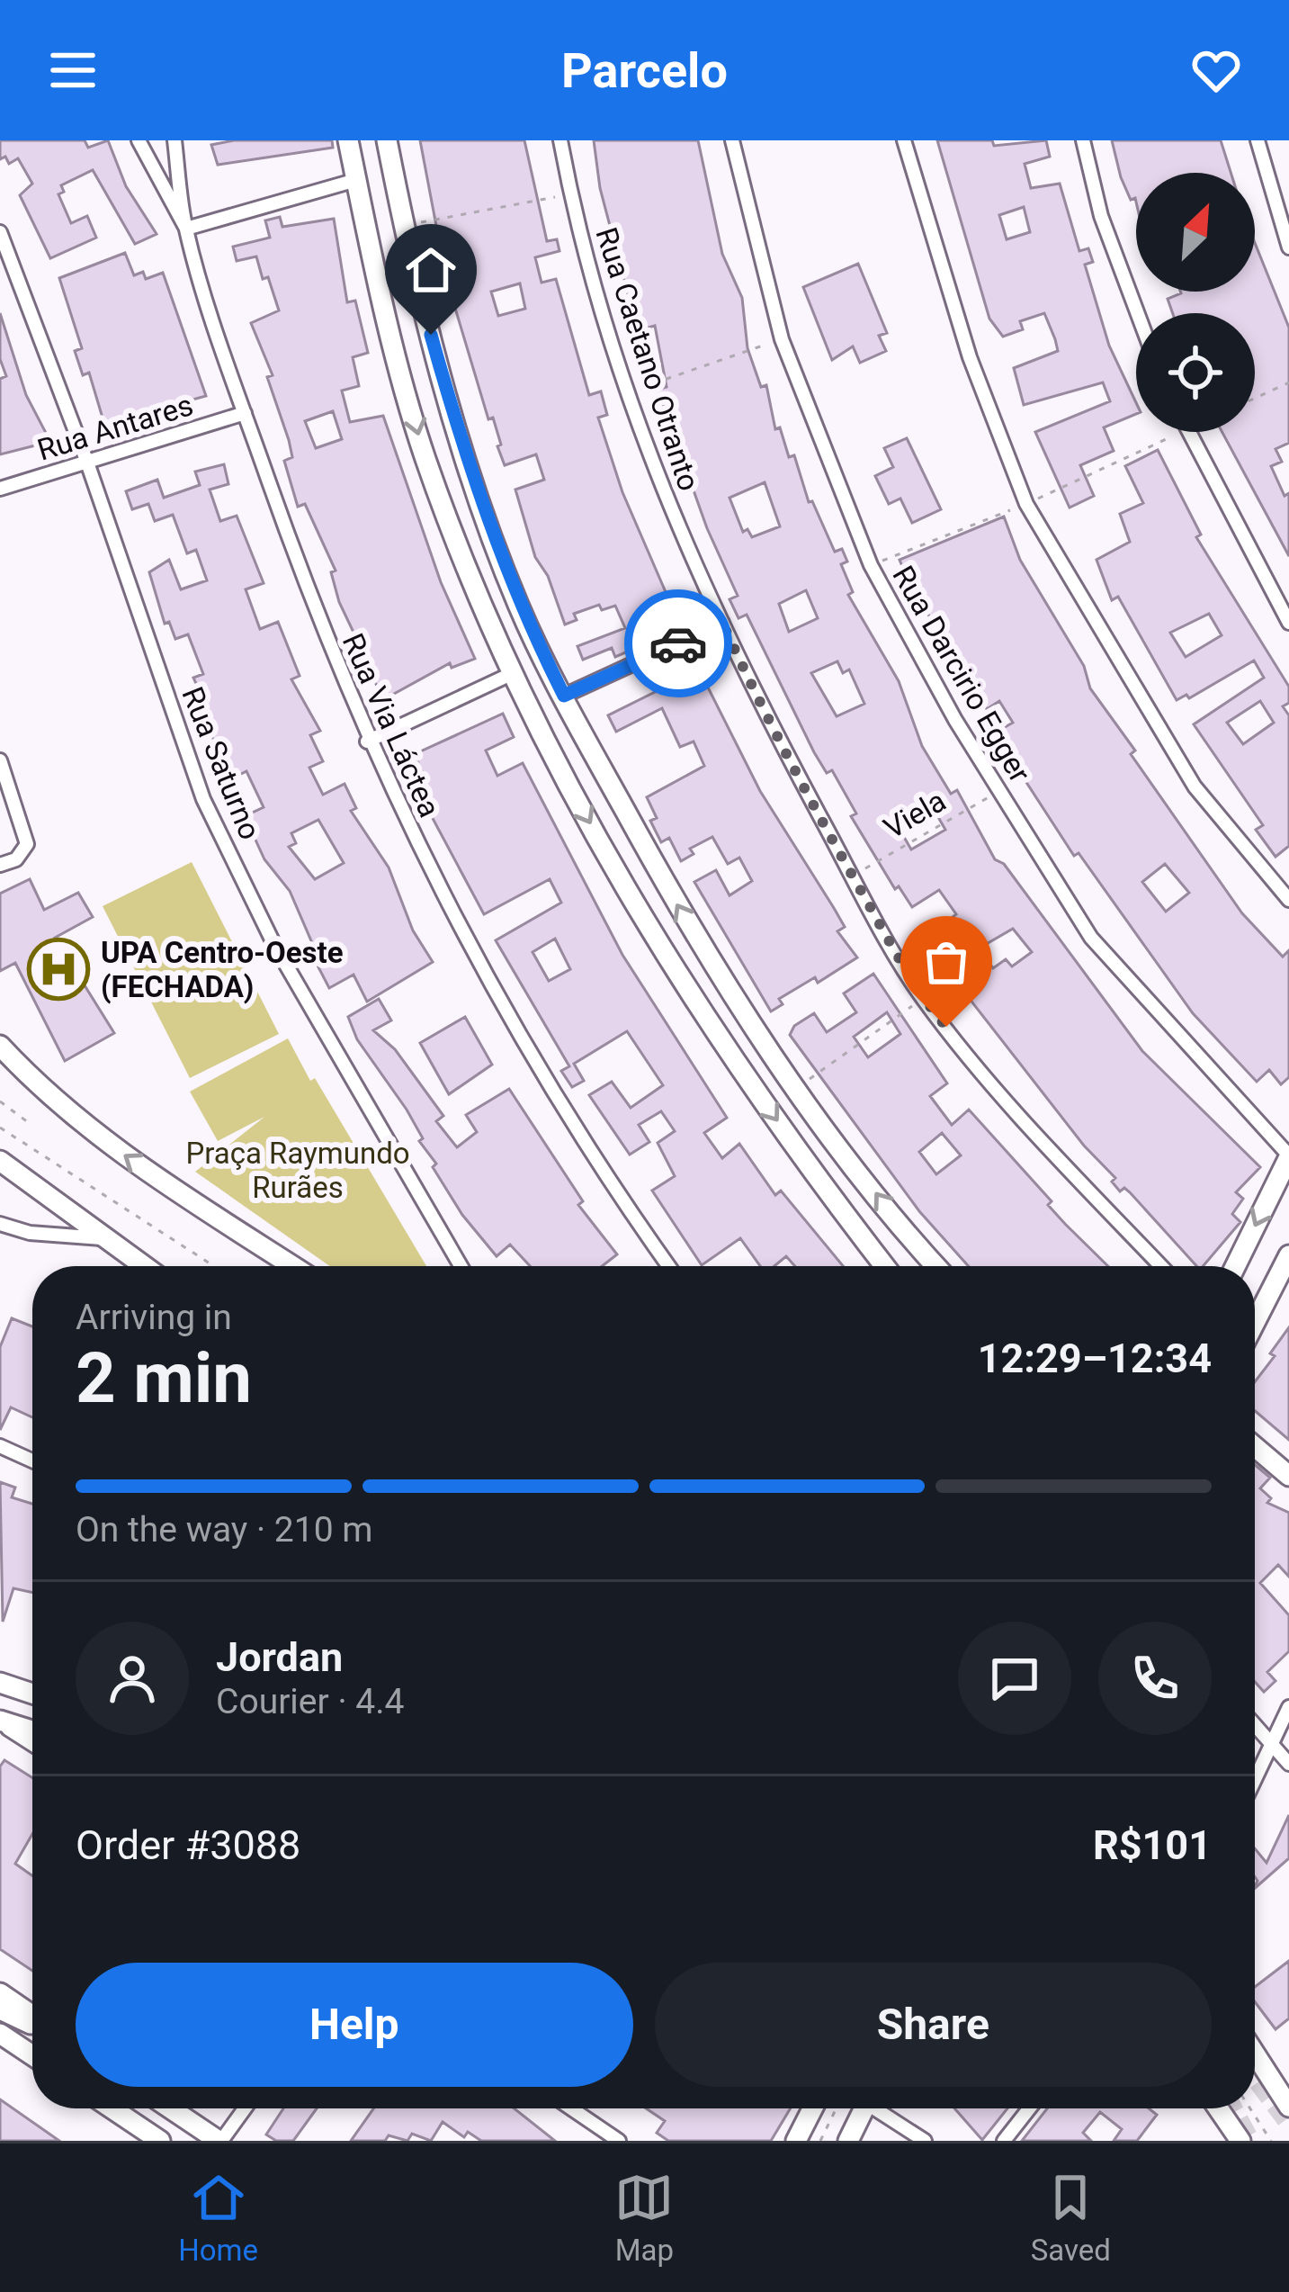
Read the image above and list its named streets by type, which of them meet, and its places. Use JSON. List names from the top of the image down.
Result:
{
  "streets": {
    "street": [
      "Rua Caetano Otranto",
      "Rua Antares",
      "Rua Darcirio Egger",
      "Rua Via Láctea",
      "Rua Saturno"
    ],
    "path": ["Viela"]
  },
  "crossings": [
    ["Rua Caetano Otranto", "Viela"],
    ["Rua Antares", "Rua Via Láctea"],
    ["Rua Antares", "Rua Saturno"],
    ["Rua Darcirio Egger", "Viela"]
  ],
  "parks": ["Praça Raymundo Rurães"],
  "places": {
    "hospital": ["UPA Centro-Oeste (FECHADA)"]
  },
  "north": "top right",
  "page": {
    "header": "Parcelo",
    "heading": ["2 min", "Arriving in", "12:29–12:34"],
    "panel": [
      "Jordan",
      "Courier · 4.4",
      "Order #3088",
      "R$101"
    ],
    "bar": "On the way · 210 m",
    "buttons": ["Help", "Share"],
    "tabs": ["Home", "Map", "Saved"]
  }
}
